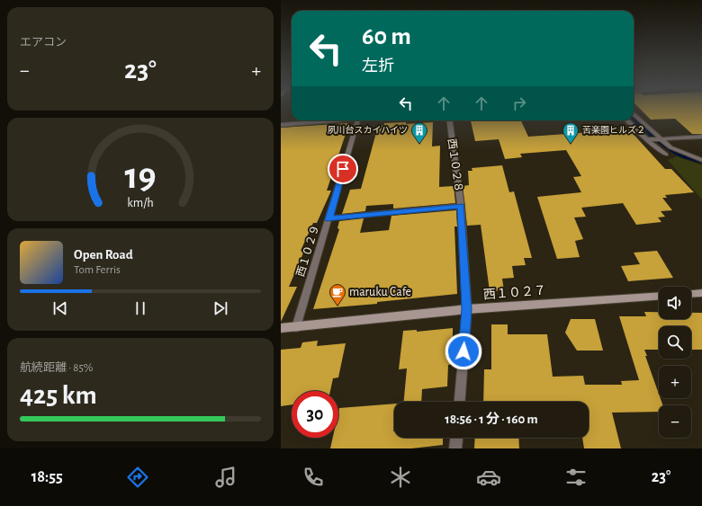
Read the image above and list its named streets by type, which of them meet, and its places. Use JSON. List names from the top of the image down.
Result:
{
  "streets": {
    "street": ["西１０２８", "西１０２９", "西１０２７"]
  },
  "crossings": [
    ["西１０２８", "西１０２７"],
    ["西１０２９", "西１０２７"]
  ],
  "places": {
    "building": ["夙川台スカイハイツ", "苦楽園ヒルズ２"],
    "cafe": ["maruku Cafe"]
  },
  "page": {
    "tile": [
      "エアコン",
      ["航続距離 · 85%", "425 km"]
    ],
    "turn": ["60 m", "左折"],
    "heat": ["−", "23°", "+"],
    "song": ["Open Road", "Tom Ferris"],
    "map_buttons": ["+", "−"],
    "limit": "30",
    "trip": "18:56 · 1 分 · 160 m",
    "tabs": ["18:55", "23°"],
    "gauge": ["19", "km/h"]
  }
}
